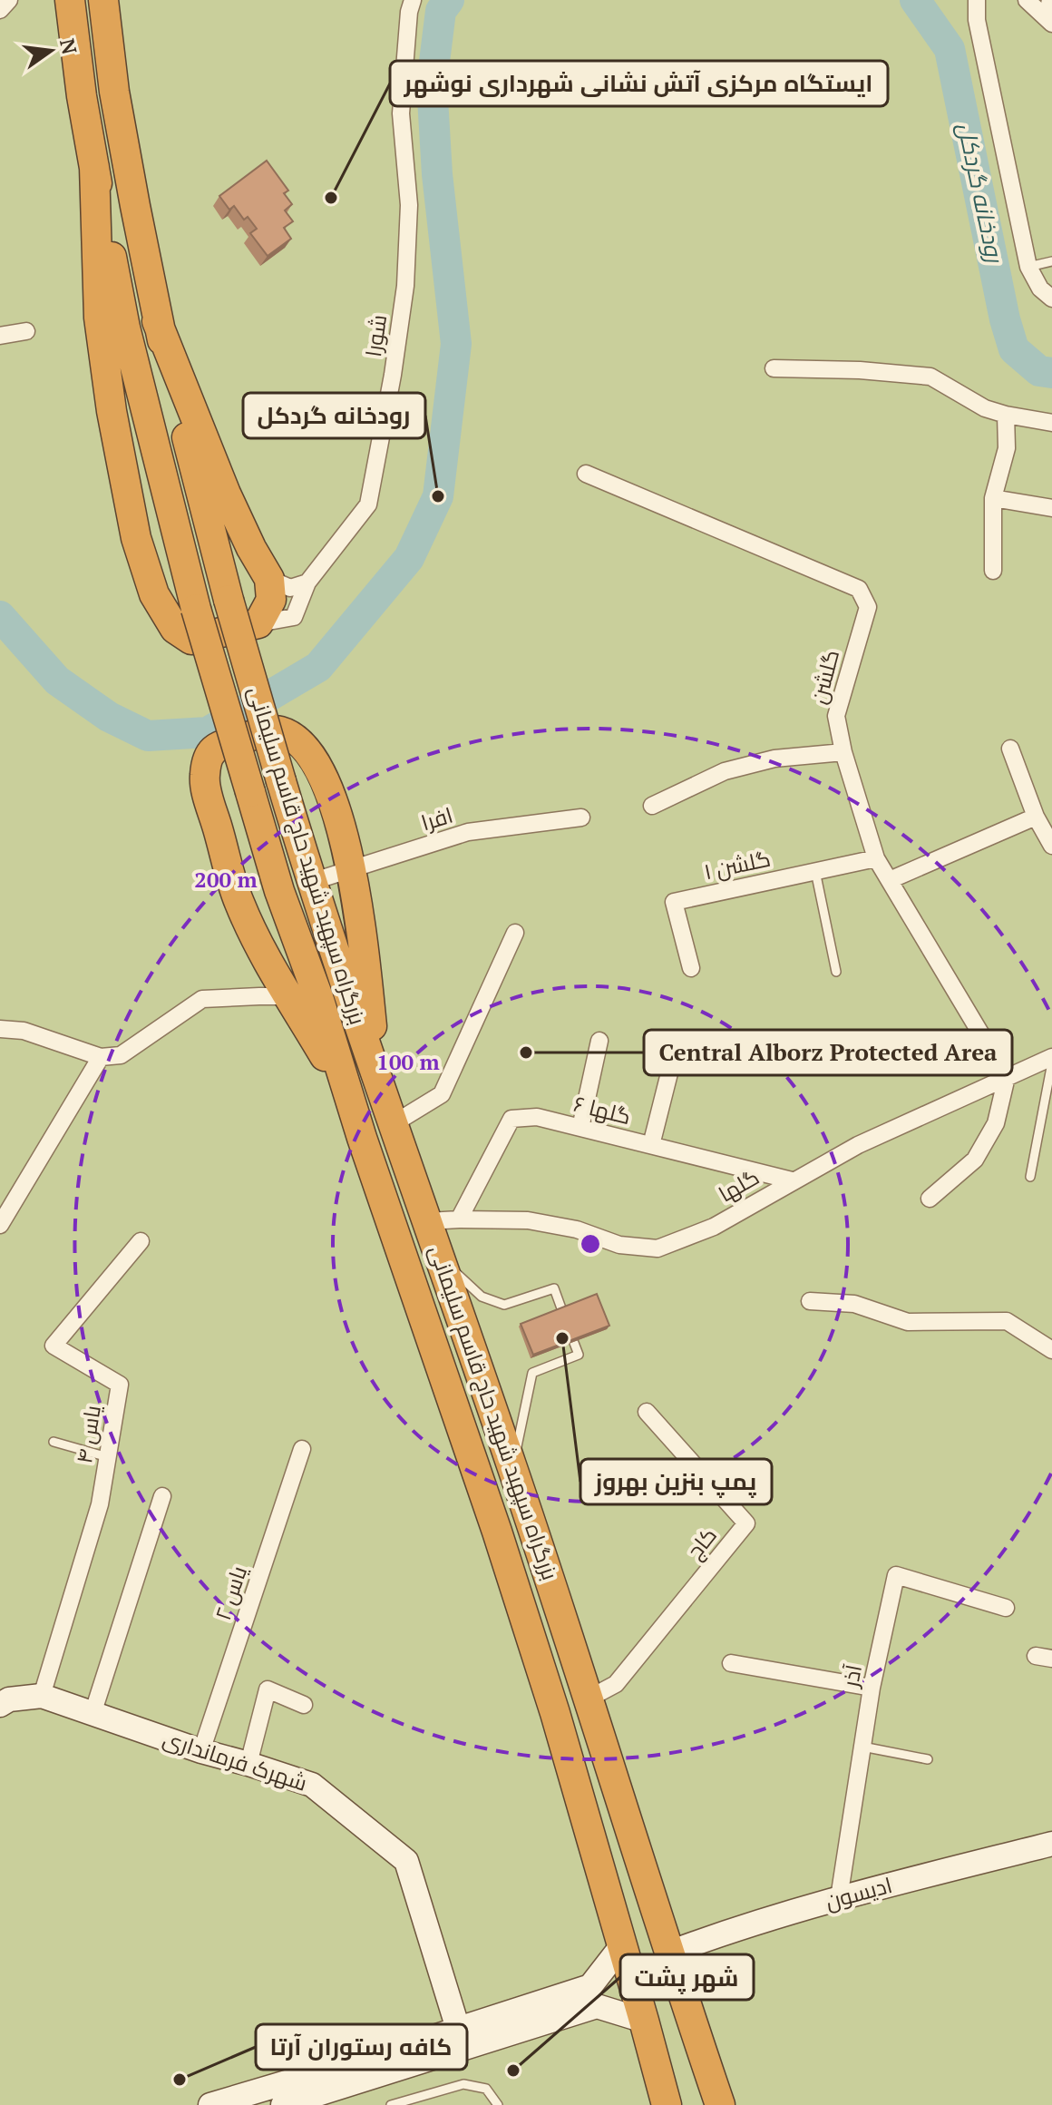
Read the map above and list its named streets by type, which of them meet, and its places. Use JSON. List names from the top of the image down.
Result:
{
  "streets": {
    "highway": ["بزرگراه سپهبد شهید حاج قاسم سلیمانی"],
    "street": [
      "شورا",
      "گلشن",
      "افرا",
      "گلشن ۱",
      "گلها ۶",
      "گلها",
      "یاس ۴",
      "کاج",
      "یاس ۲",
      "آذر",
      "شهرک فرمانداری",
      "ادیسون"
    ]
  },
  "crossings": [
    ["گلشن", "گلشن ۱"],
    ["گلشن", "گلها"],
    ["افرا", "بزرگراه سپهبد شهید حاج قاسم سلیمانی"],
    ["بزرگراه سپهبد شهید حاج قاسم سلیمانی", "گلها"],
    ["بزرگراه سپهبد شهید حاج قاسم سلیمانی", "کاج"],
    ["بزرگراه سپهبد شهید حاج قاسم سلیمانی", "ادیسون"],
    ["گلها ۶", "گلها"],
    ["یاس ۴", "شهرک فرمانداری"],
    ["یاس ۲", "شهرک فرمانداری"],
    ["آذر", "ادیسون"]
  ],
  "water": ["رودخانه گردکل"],
  "places": [
    "ایستگاه مرکزی آتش نشانی شهرداری نوشهر",
    "رودخانه گردکل",
    "Central Alborz Protected Area",
    "پمپ بنزین بهروز",
    "شهر پشت",
    "کافه رستوران آرتا"
  ],
  "north": "right",
  "rings": ["200 m", "100 m"]
}
